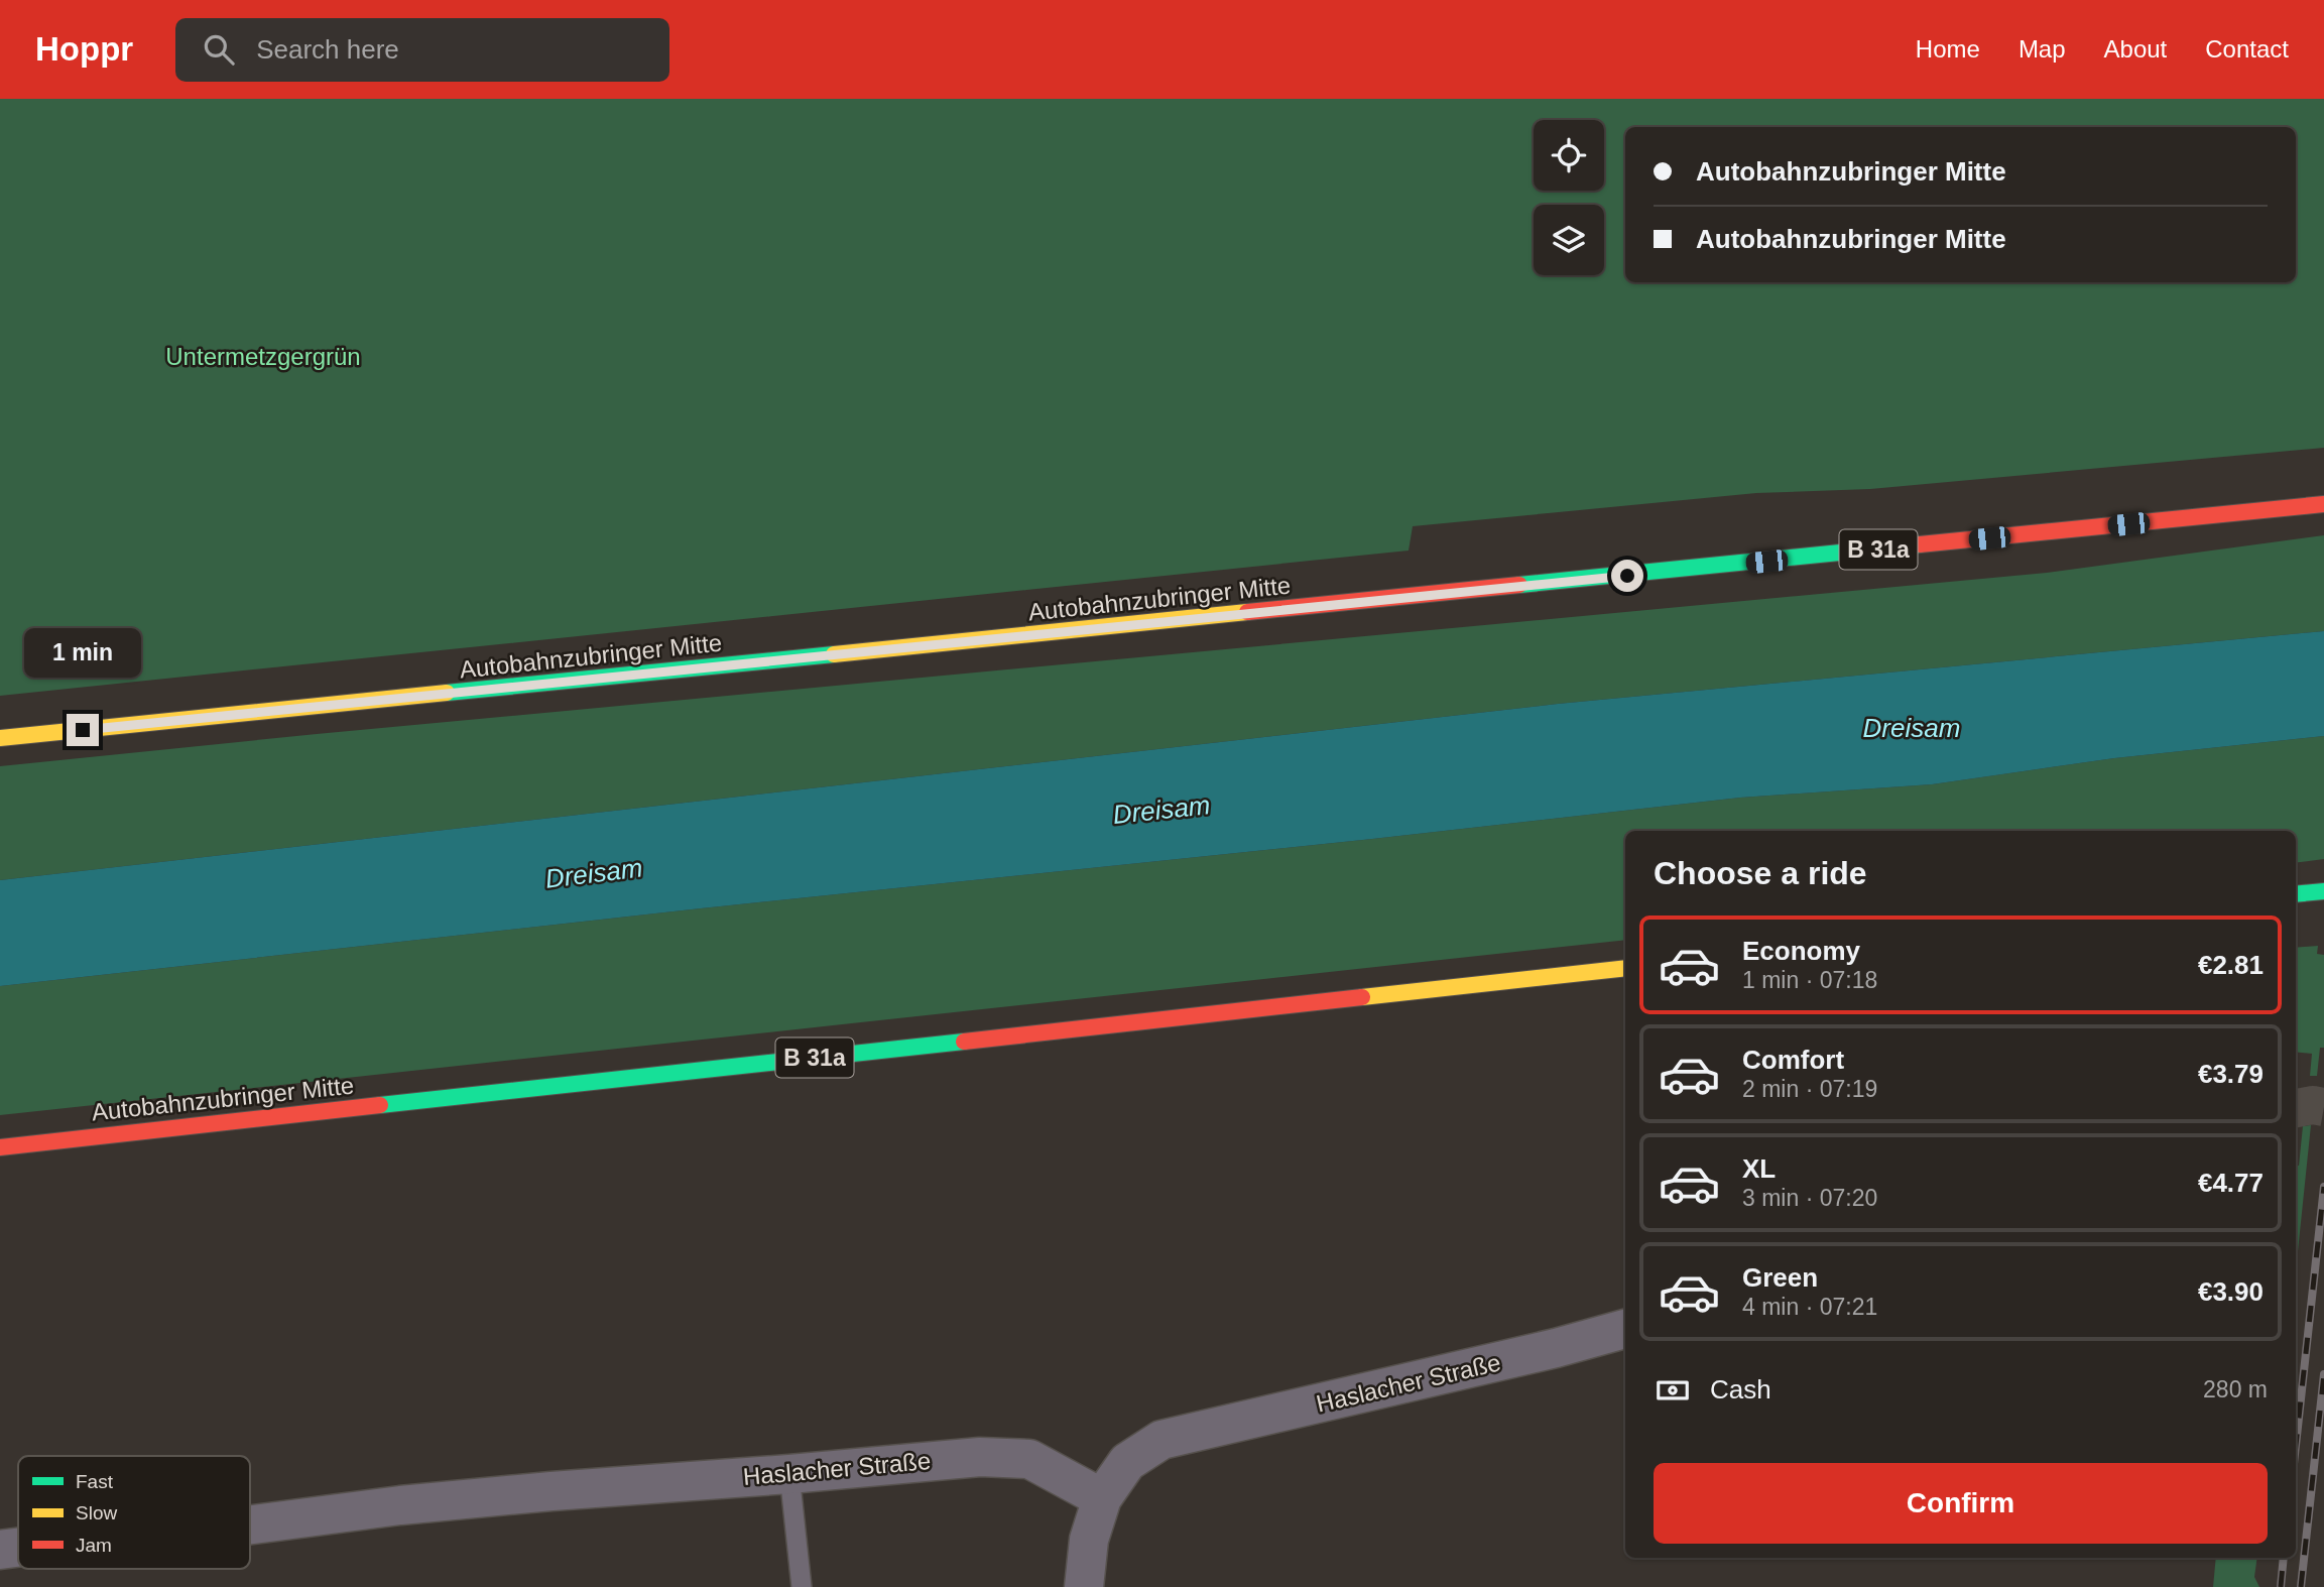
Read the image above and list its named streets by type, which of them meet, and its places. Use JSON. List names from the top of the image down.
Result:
{
  "streets": {
    "highway": ["B 31a", "Autobahnzubringer Mitte"],
    "street": ["Haslacher Straße"]
  },
  "water": ["Dreisam"],
  "parks": ["Untermetzgergrün"],
  "legend": ["Fast", "Slow", "Jam"],
  "page": {
    "header": "Hoppr",
    "search": "Search here",
    "nav": [
      "Home",
      "Map",
      "About",
      "Contact"
    ],
    "banner": ["Autobahnzubringer Mitte", "Autobahnzubringer Mitte"],
    "bubble": "1 min",
    "heading": "Choose a ride",
    "list": [
      {
        "name": "Economy",
        "note": "1 min · 07:18",
        "value": "€2.81"
      },
      {
        "name": "Comfort",
        "note": "2 min · 07:19",
        "value": "€3.79"
      },
      {
        "name": "XL",
        "note": "3 min · 07:20",
        "value": "€4.77"
      },
      {
        "name": "Green",
        "note": "4 min · 07:21",
        "value": "€3.90"
      }
    ],
    "pay": ["Cash", "280 m"],
    "buttons": "Confirm"
  }
}
